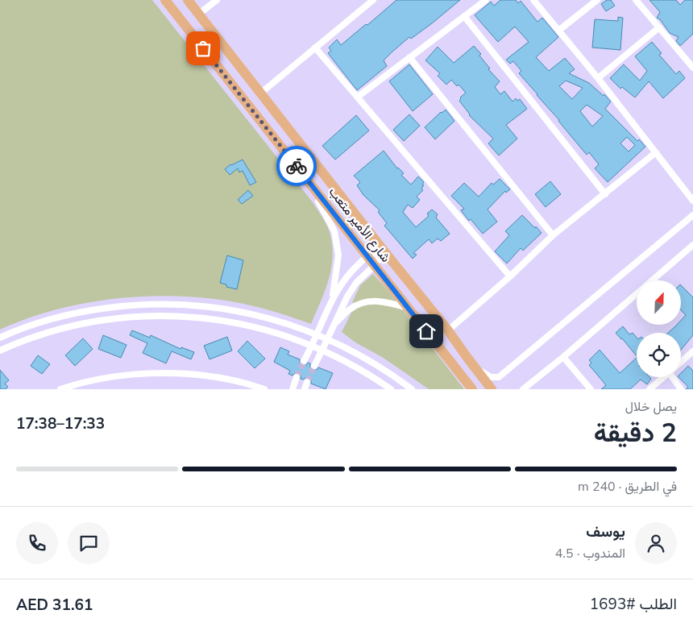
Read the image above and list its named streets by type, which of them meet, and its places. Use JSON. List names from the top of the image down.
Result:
{
  "streets": {
    "main road": ["شارع الأمير متعب"]
  },
  "north": "top right",
  "page": {
    "heading": ["2 دقيقة", "يصل خلال", "17:33–17:38"],
    "panel": [
      "يوسف",
      "المندوب · 4.5",
      "الطلب #1693",
      "AED 31.61"
    ],
    "bar": "في الطريق · 240 m"
  }
}
